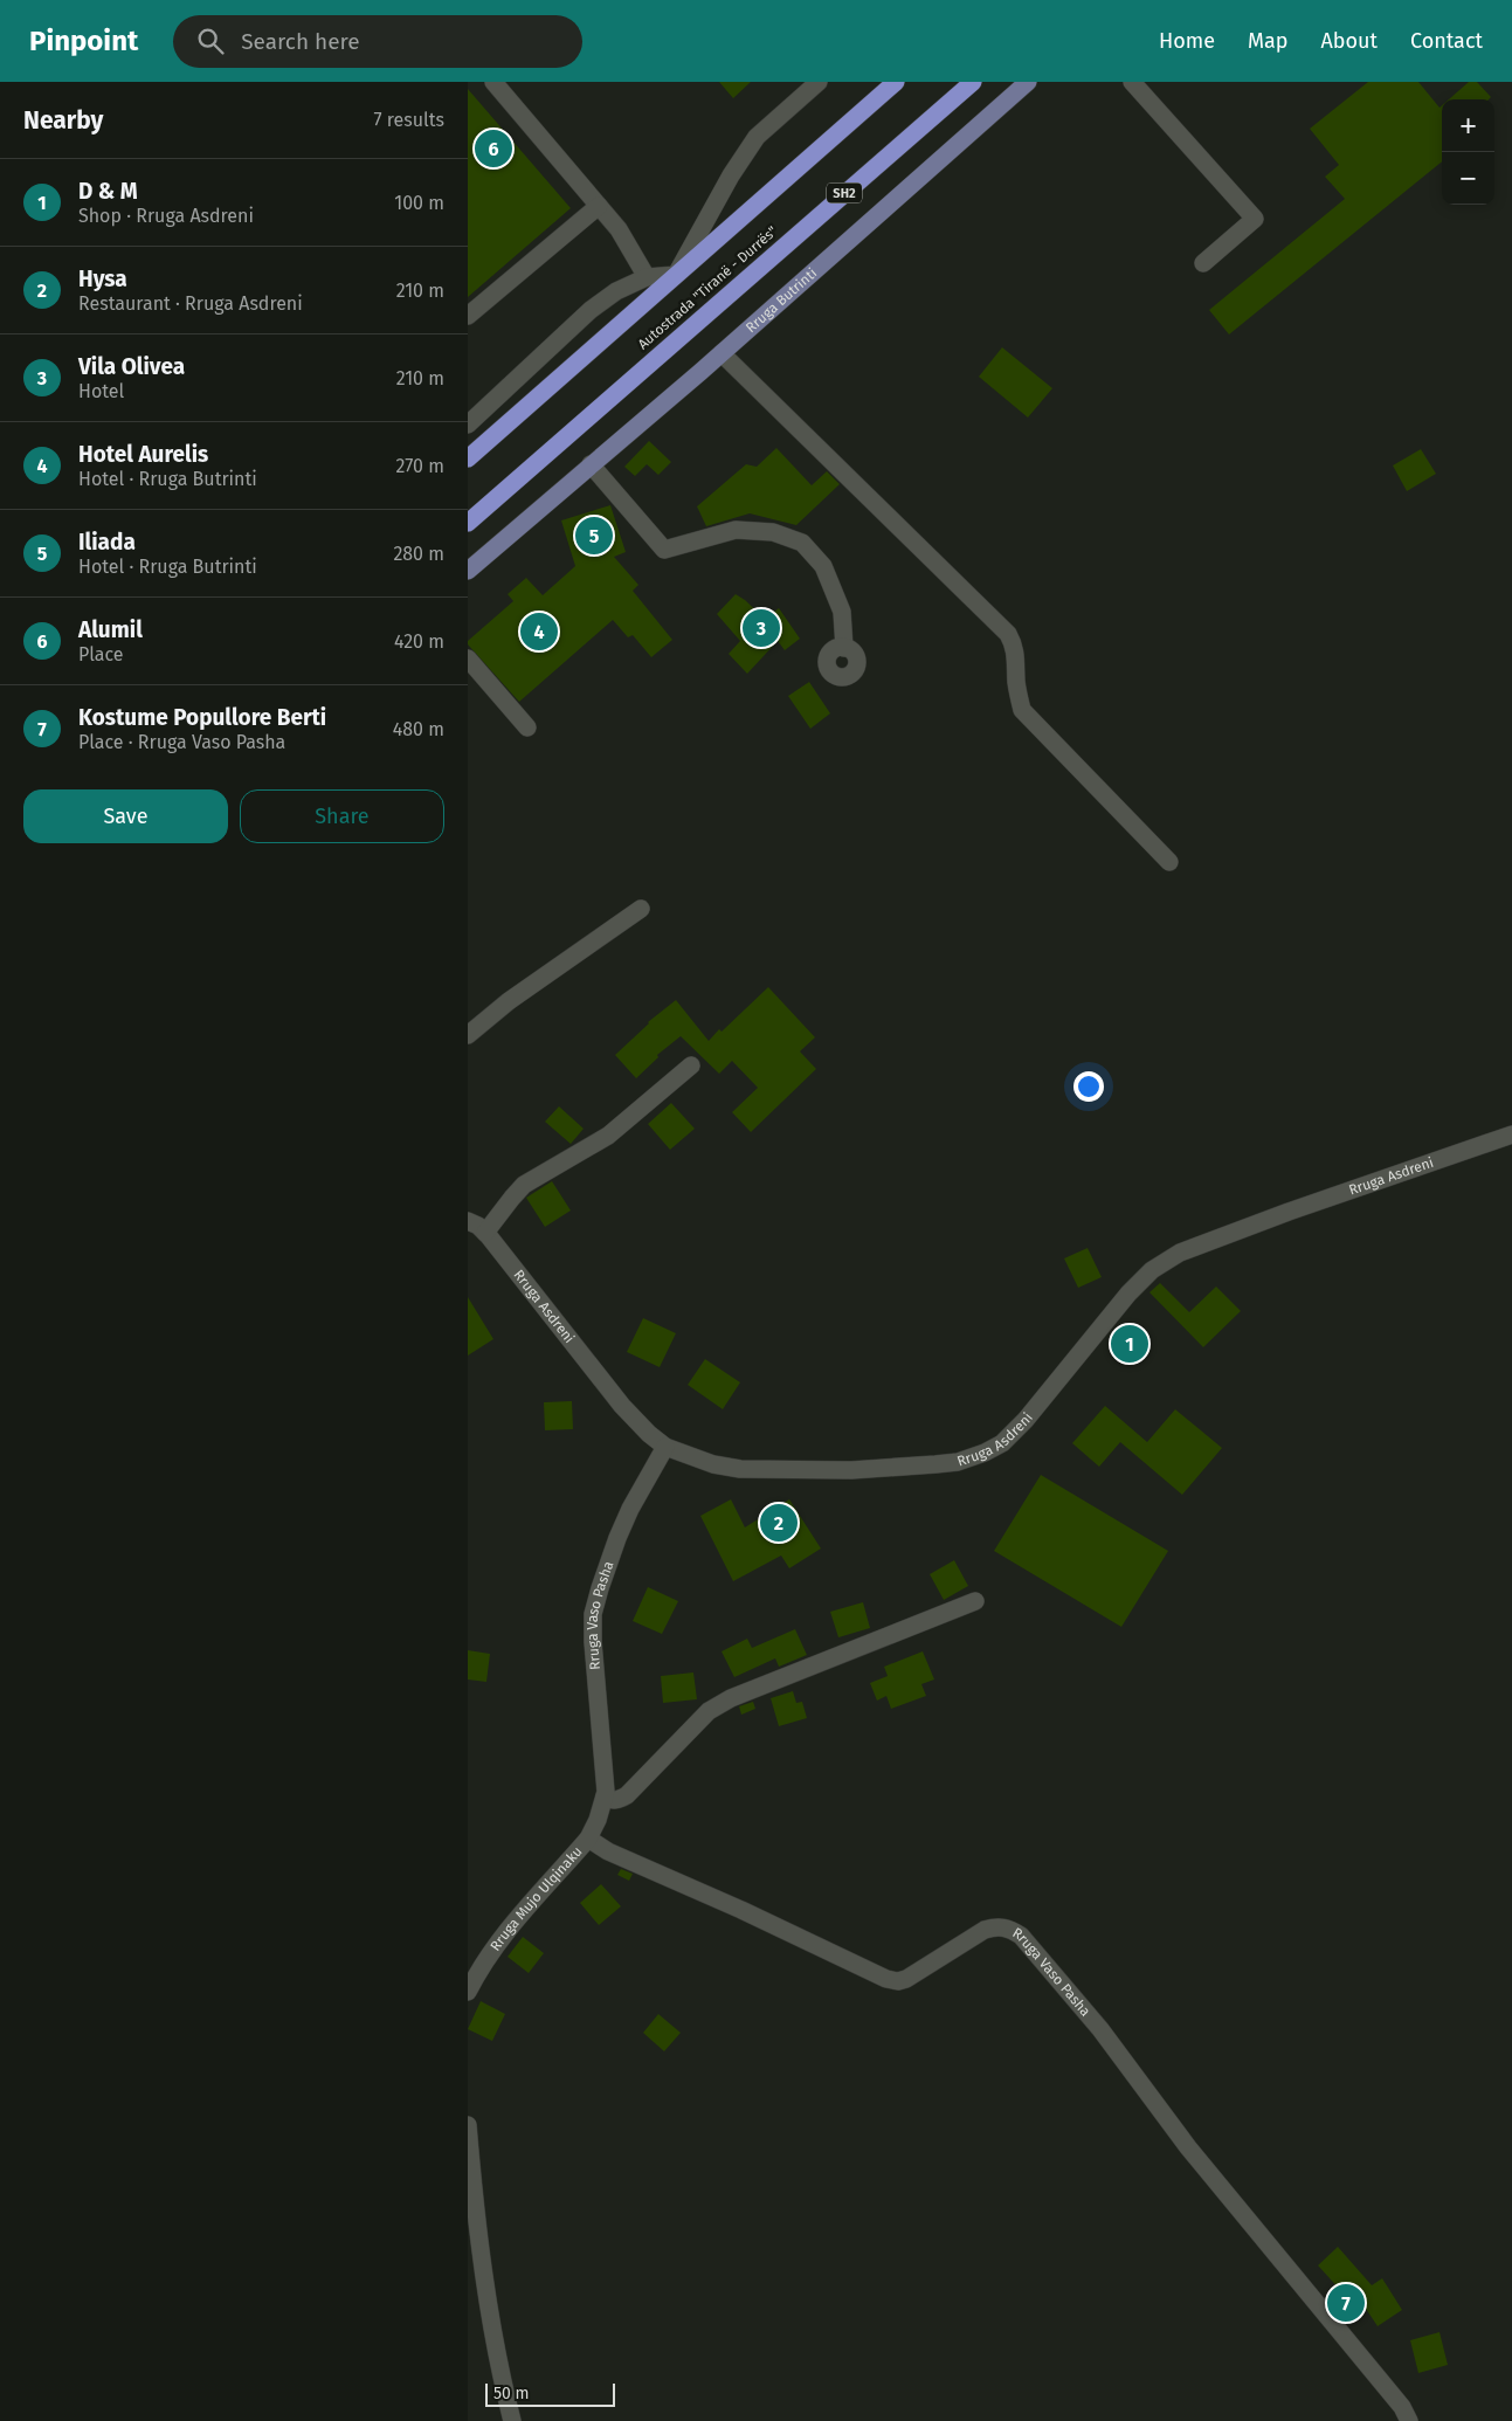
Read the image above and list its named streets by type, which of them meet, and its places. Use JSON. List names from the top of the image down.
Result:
{
  "streets": {
    "highway": ["SH2", "Autostrada \"Tiranë - Durrës\""],
    "main road": ["Rruga Butrinti"],
    "street": ["Rruga Asdreni", "Rruga Vaso Pasha", "Rruga Mujo Ulqinaku"]
  },
  "crossings": [
    ["Rruga Asdreni", "Rruga Vaso Pasha"],
    ["Rruga Vaso Pasha", "Rruga Mujo Ulqinaku"]
  ],
  "scale_bar": "50 m",
  "page": {
    "header": "Pinpoint",
    "search": "Search here",
    "nav": [
      "Home",
      "Map",
      "About",
      "Contact"
    ],
    "heading": ["Nearby", "7 results"],
    "map_buttons": ["+", "−"],
    "pins": [
      "6",
      "5",
      "3",
      "4",
      "1",
      "2",
      "7"
    ],
    "list": [
      {
        "mark": "1",
        "name": "D & M",
        "note": "Shop · Rruga Asdreni",
        "value": "100 m"
      },
      {
        "mark": "2",
        "name": "Hysa",
        "note": "Restaurant · Rruga Asdreni",
        "value": "210 m"
      },
      {
        "mark": "3",
        "name": "Vila Olivea",
        "note": "Hotel",
        "value": "210 m"
      },
      {
        "mark": "4",
        "name": "Hotel Aurelis",
        "note": "Hotel · Rruga Butrinti",
        "value": "270 m"
      },
      {
        "mark": "5",
        "name": "Iliada",
        "note": "Hotel · Rruga Butrinti",
        "value": "280 m"
      },
      {
        "mark": "6",
        "name": "Alumil",
        "note": "Place",
        "value": "420 m"
      },
      {
        "mark": "7",
        "name": "Kostume Popullore Berti",
        "note": "Place · Rruga Vaso Pasha",
        "value": "480 m"
      }
    ],
    "buttons": ["Save", "Share"],
    "scale": "50 m"
  }
}
